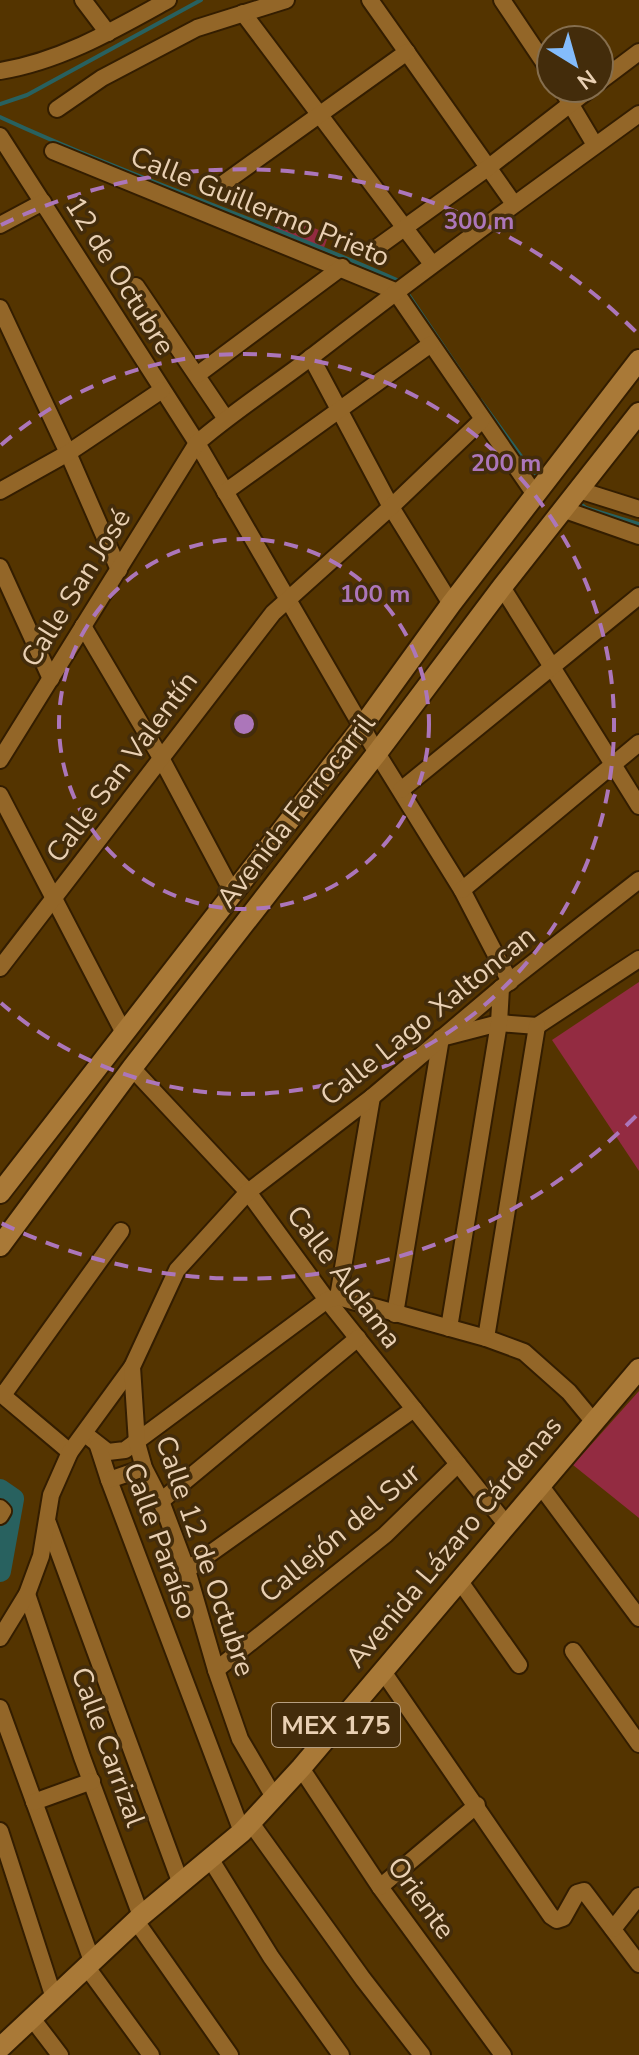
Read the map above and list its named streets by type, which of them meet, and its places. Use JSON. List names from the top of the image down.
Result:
{
  "streets": {
    "main road": ["Avenida Ferrocarril", "Avenida Lázaro Cárdenas", "MEX 175"],
    "street": [
      "Calle Guillermo Prieto",
      "12 de Octubre",
      "Calle San José",
      "Calle San Valentín",
      "Calle Lago Xaltoncan",
      "Calle Aldama",
      "Callejón del Sur",
      "Calle Paraíso",
      "Calle 12 de Octubre",
      "Calle Carrizal",
      "Oriente"
    ]
  },
  "crossings": [
    ["Calle Guillermo Prieto", "Calle San José"],
    ["Calle Guillermo Prieto", "Calle San Valentín"],
    ["Calle Guillermo Prieto", "Avenida Ferrocarril"],
    ["12 de Octubre", "Calle San José"],
    ["Avenida Ferrocarril", "Calle Aldama"],
    ["Calle Lago Xaltoncan", "Calle Aldama"],
    ["Calle Lago Xaltoncan", "Calle 12 de Octubre"],
    ["Calle Aldama", "Callejón del Sur"],
    ["Calle Aldama", "Avenida Lázaro Cárdenas"],
    ["Calle Aldama", "Calle 12 de Octubre"],
    ["Callejón del Sur", "Calle 12 de Octubre"],
    ["Calle Paraíso", "Avenida Lázaro Cárdenas"],
    ["Avenida Lázaro Cárdenas", "Calle 12 de Octubre"],
    ["Avenida Lázaro Cárdenas", "Calle Carrizal"],
    ["Avenida Lázaro Cárdenas", "Oriente"],
    ["Calle 12 de Octubre", "Calle Carrizal"]
  ],
  "north": "bottom right",
  "rings": ["300 m", "200 m", "100 m"]
}
